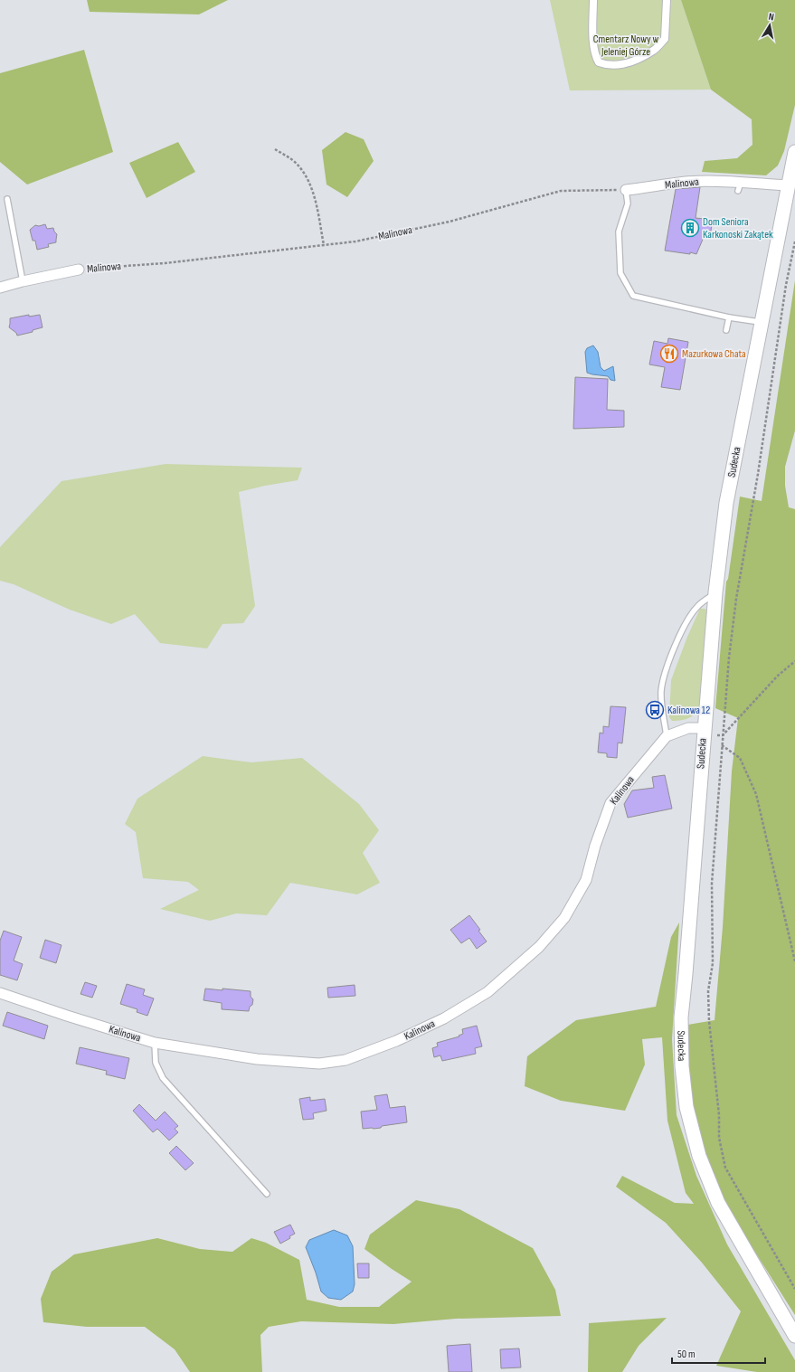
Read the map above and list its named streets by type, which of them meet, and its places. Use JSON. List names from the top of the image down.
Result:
{
  "streets": {
    "main road": ["Sudecka"],
    "street": ["Malinowa", "Kalinowa"]
  },
  "crossings": [
    ["Malinowa", "Sudecka"],
    ["Sudecka", "Kalinowa"]
  ],
  "parks": ["Cmentarz Nowy w Jeleniej Górze"],
  "places": {
    "building": ["Dom Seniora Karkonoski Zakątek"],
    "restaurant": ["Mazurkowa Chata"],
    "bus stop": ["Kalinowa 12"]
  },
  "scale_bar": "50 m",
  "north": "top"
}
